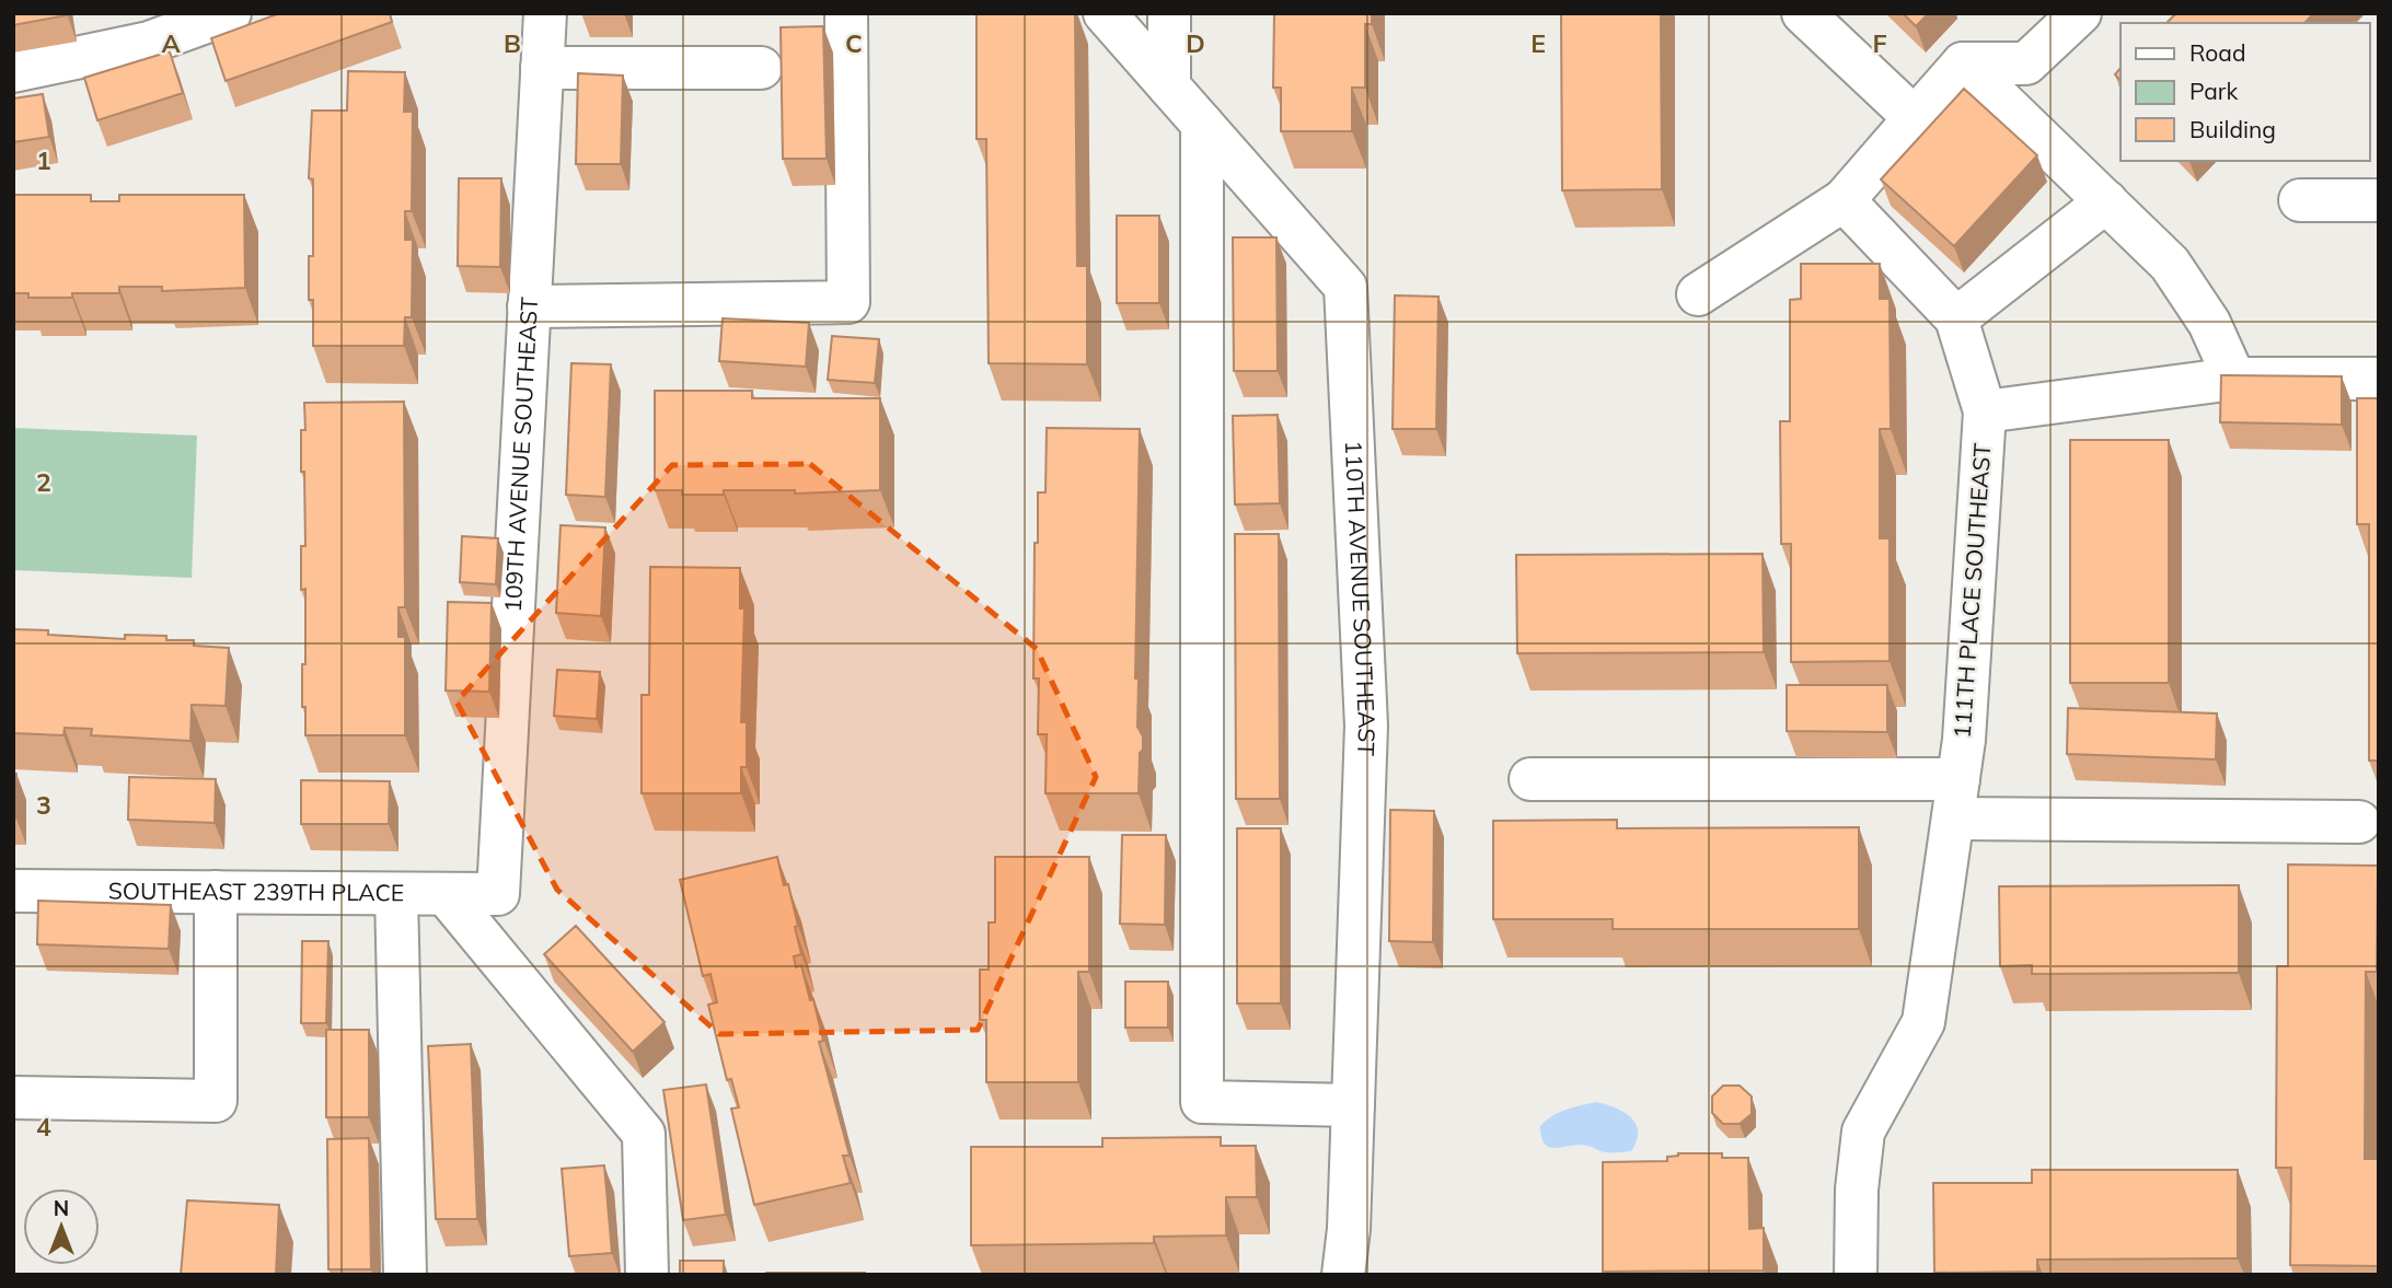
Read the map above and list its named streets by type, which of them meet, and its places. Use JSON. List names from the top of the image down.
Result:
{
  "streets": {
    "street": [
      "109TH AVENUE SOUTHEAST",
      "111TH PLACE SOUTHEAST",
      "110TH AVENUE SOUTHEAST",
      "SOUTHEAST 239TH PLACE"
    ]
  },
  "crossings": [
    ["109TH AVENUE SOUTHEAST", "SOUTHEAST 239TH PLACE"]
  ],
  "legend": ["Road", "Park", "Building"],
  "north": "top",
  "grid": {
    "columns": [
      "A",
      "B",
      "C",
      "D",
      "E",
      "F"
    ],
    "rows": [
      "1",
      "2",
      "3",
      "4"
    ]
  }
}
